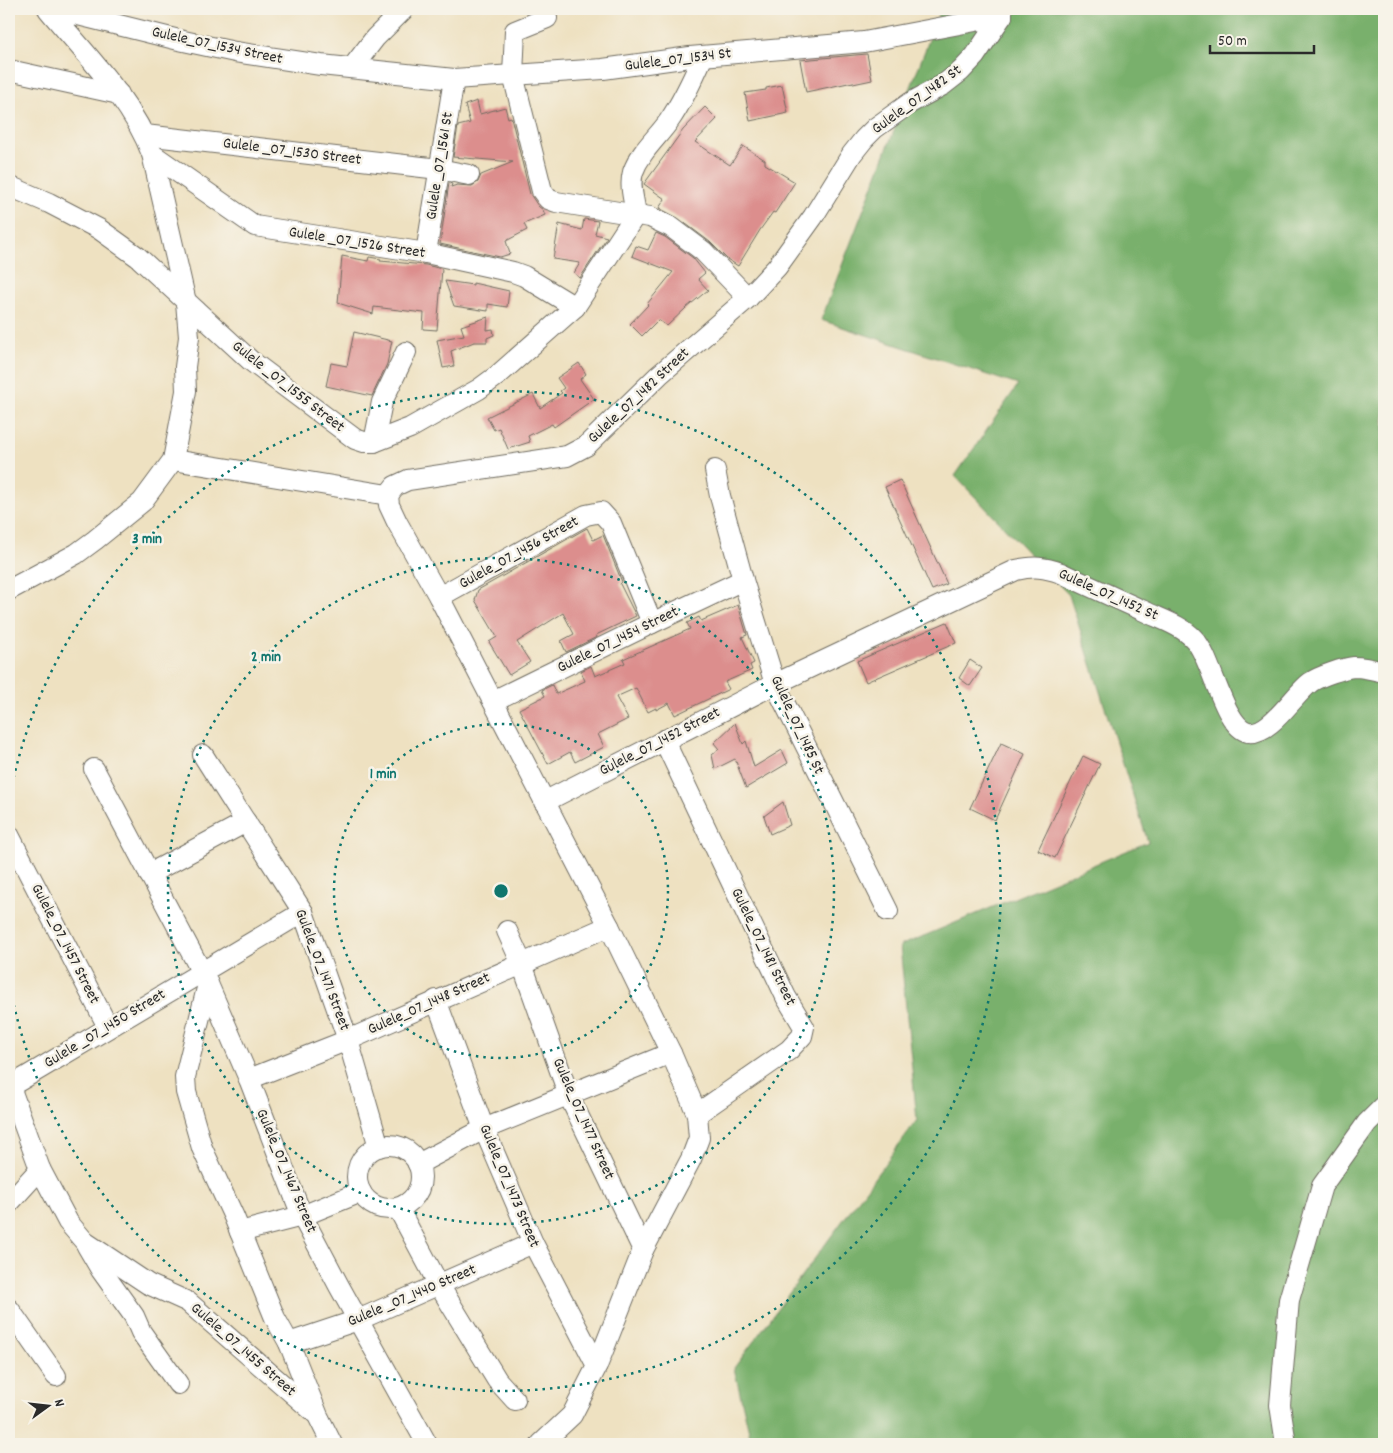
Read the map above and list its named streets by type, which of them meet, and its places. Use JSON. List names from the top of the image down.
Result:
{
  "streets": {
    "street": [
      "Gulele_07_1534 Street",
      "Gulele_07_1534 St",
      "Gulele_07_1482 St",
      "Gulele _07_1530 Street",
      "Gulele _07_1561 St",
      "Gulele _07_1526 Street",
      "Gulele _07_1555 Street",
      "Gulele_07_1482 Street",
      "Gulele_07_1456 Street",
      "Gulele_07_1452 St",
      "Gulele_07_1454 Street",
      "Gulele_07_1485 St",
      "Gulele_07_1452 Street",
      "Gulele_07_1457 Street",
      "Gulele_07_1481 Street",
      "Gulele_07_1471 Street",
      "Gulele_07_1448 Street",
      "Gulele _07_1450 Street",
      "Gulele_07_1477 Street",
      "Gulele_07_1467 Street",
      "Gulele_07_1473 Street",
      "Gulele _07_1440 Street",
      "Gulele_07_1455 Street"
    ]
  },
  "crossings": [
    ["Gulele_07_1534 Street", "Gulele_07_1534 St"],
    ["Gulele_07_1534 St", "Gulele_07_1482 St"],
    ["Gulele_07_1534 St", "Gulele _07_1561 St"],
    ["Gulele_07_1482 St", "Gulele_07_1482 Street"],
    ["Gulele _07_1530 Street", "Gulele _07_1561 St"],
    ["Gulele _07_1530 Street", "Gulele _07_1526 Street"],
    ["Gulele _07_1561 St", "Gulele _07_1526 Street"],
    ["Gulele_07_1456 Street", "Gulele_07_1454 Street"],
    ["Gulele_07_1452 St", "Gulele_07_1485 St"],
    ["Gulele_07_1452 St", "Gulele_07_1452 Street"],
    ["Gulele_07_1454 Street", "Gulele_07_1485 St"],
    ["Gulele_07_1485 St", "Gulele_07_1452 Street"],
    ["Gulele_07_1452 Street", "Gulele_07_1481 Street"],
    ["Gulele_07_1457 Street", "Gulele _07_1450 Street"],
    ["Gulele_07_1471 Street", "Gulele_07_1448 Street"],
    ["Gulele_07_1471 Street", "Gulele _07_1450 Street"],
    ["Gulele_07_1448 Street", "Gulele_07_1477 Street"],
    ["Gulele_07_1448 Street", "Gulele_07_1467 Street"],
    ["Gulele_07_1448 Street", "Gulele_07_1473 Street"],
    ["Gulele _07_1450 Street", "Gulele_07_1467 Street"],
    ["Gulele _07_1450 Street", "Gulele_07_1455 Street"],
    ["Gulele_07_1467 Street", "Gulele _07_1440 Street"],
    ["Gulele_07_1473 Street", "Gulele _07_1440 Street"]
  ],
  "scale_bar": "50 m",
  "north": "right",
  "rings": ["3 min", "2 min", "1 min"]
}
